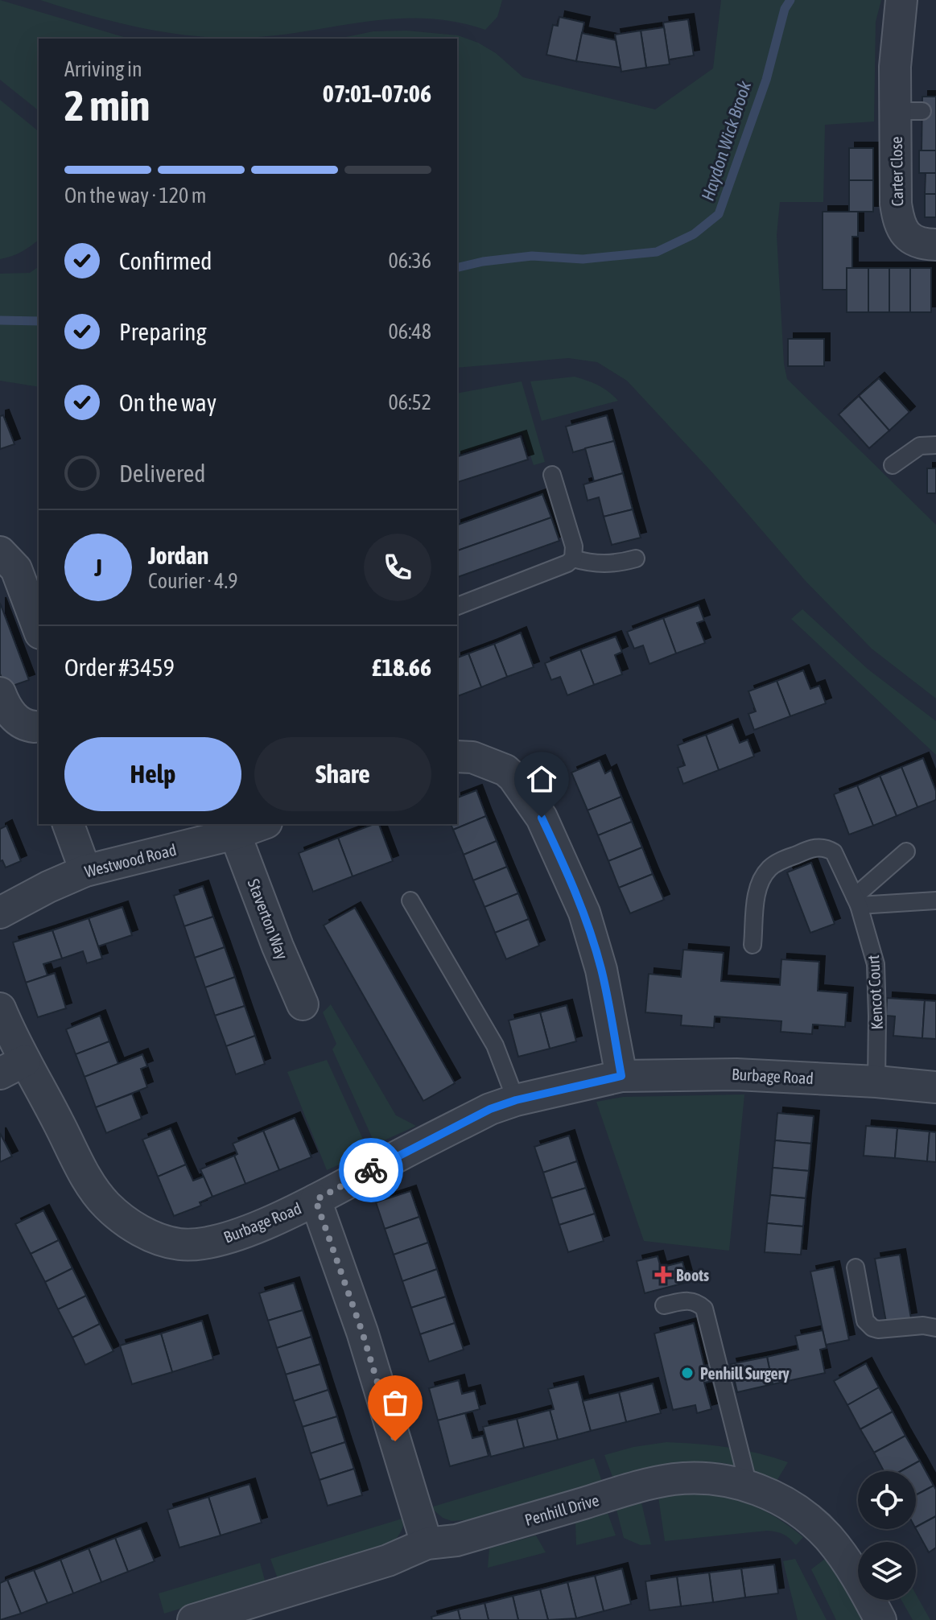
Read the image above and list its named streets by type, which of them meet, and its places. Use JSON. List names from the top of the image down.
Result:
{
  "streets": {
    "street": [
      "Carter Close",
      "Westwood Road",
      "Staverton Way",
      "Burbage Road",
      "Penhill Drive"
    ],
    "lane": ["Kencot Court"]
  },
  "crossings": [
    ["Westwood Road", "Staverton Way"],
    ["Kencot Court", "Burbage Road"]
  ],
  "water": ["Haydon Wick Brook"],
  "places": {
    "health": ["Boots"],
    "other": ["Penhill Surgery"]
  },
  "page": {
    "heading": ["2 min", "Arriving in", "07:01–07:06"],
    "panel": [
      "Jordan",
      "Courier · 4.9",
      "Order #3459",
      "£18.66"
    ],
    "bar": "On the way · 120 m",
    "list": [
      ["Confirmed", "06:36"],
      ["Preparing", "06:48"],
      ["On the way", "06:52"],
      "Delivered"
    ],
    "round": "J",
    "buttons": ["Help", "Share"]
  }
}
